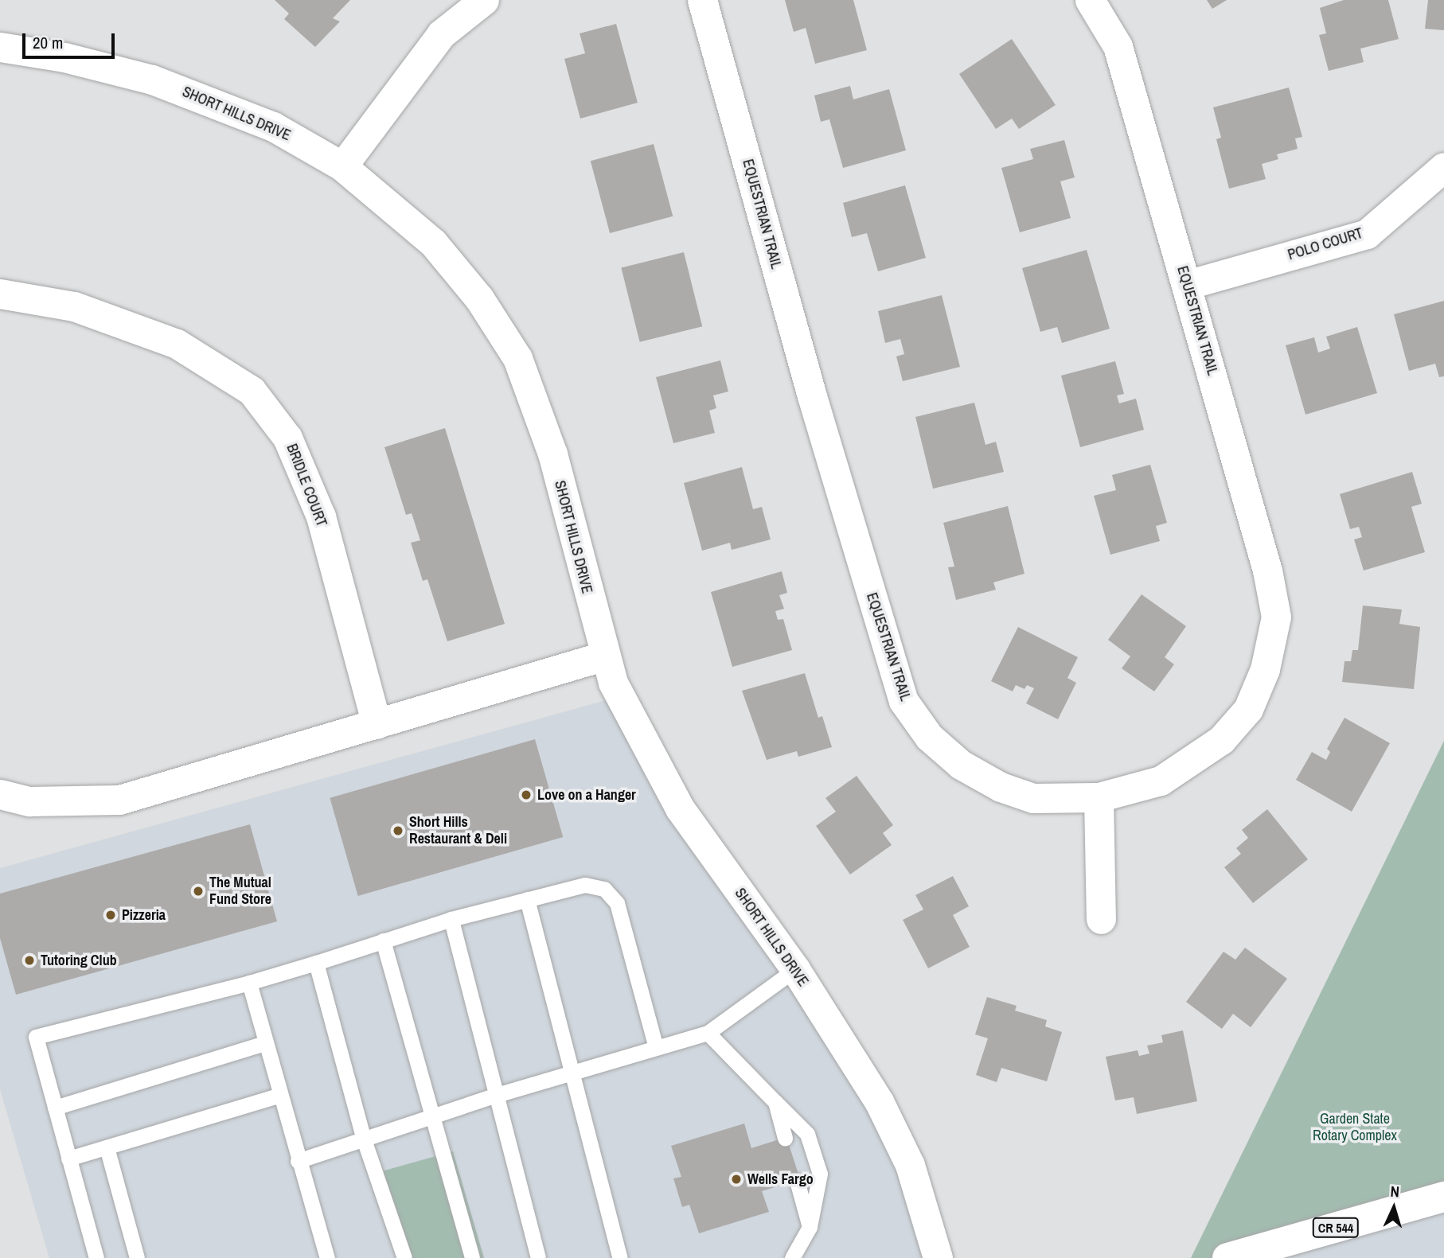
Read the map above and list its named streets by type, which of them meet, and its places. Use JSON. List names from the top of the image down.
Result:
{
  "streets": {
    "main road": ["CR 544"],
    "street": [
      "SHORT HILLS DRIVE",
      "EQUESTRIAN TRAIL",
      "POLO COURT",
      "BRIDLE COURT"
    ]
  },
  "crossings": [
    ["EQUESTRIAN TRAIL", "POLO COURT"]
  ],
  "parks": ["Garden State Rotary Complex"],
  "places": [
    "Love on a Hanger",
    "Short Hills Restaurant & Deli",
    "The Mutual Fund Store",
    "Pizzeria",
    "Tutoring Club",
    "Wells Fargo"
  ],
  "scale_bar": "20 m",
  "north": "top"
}
